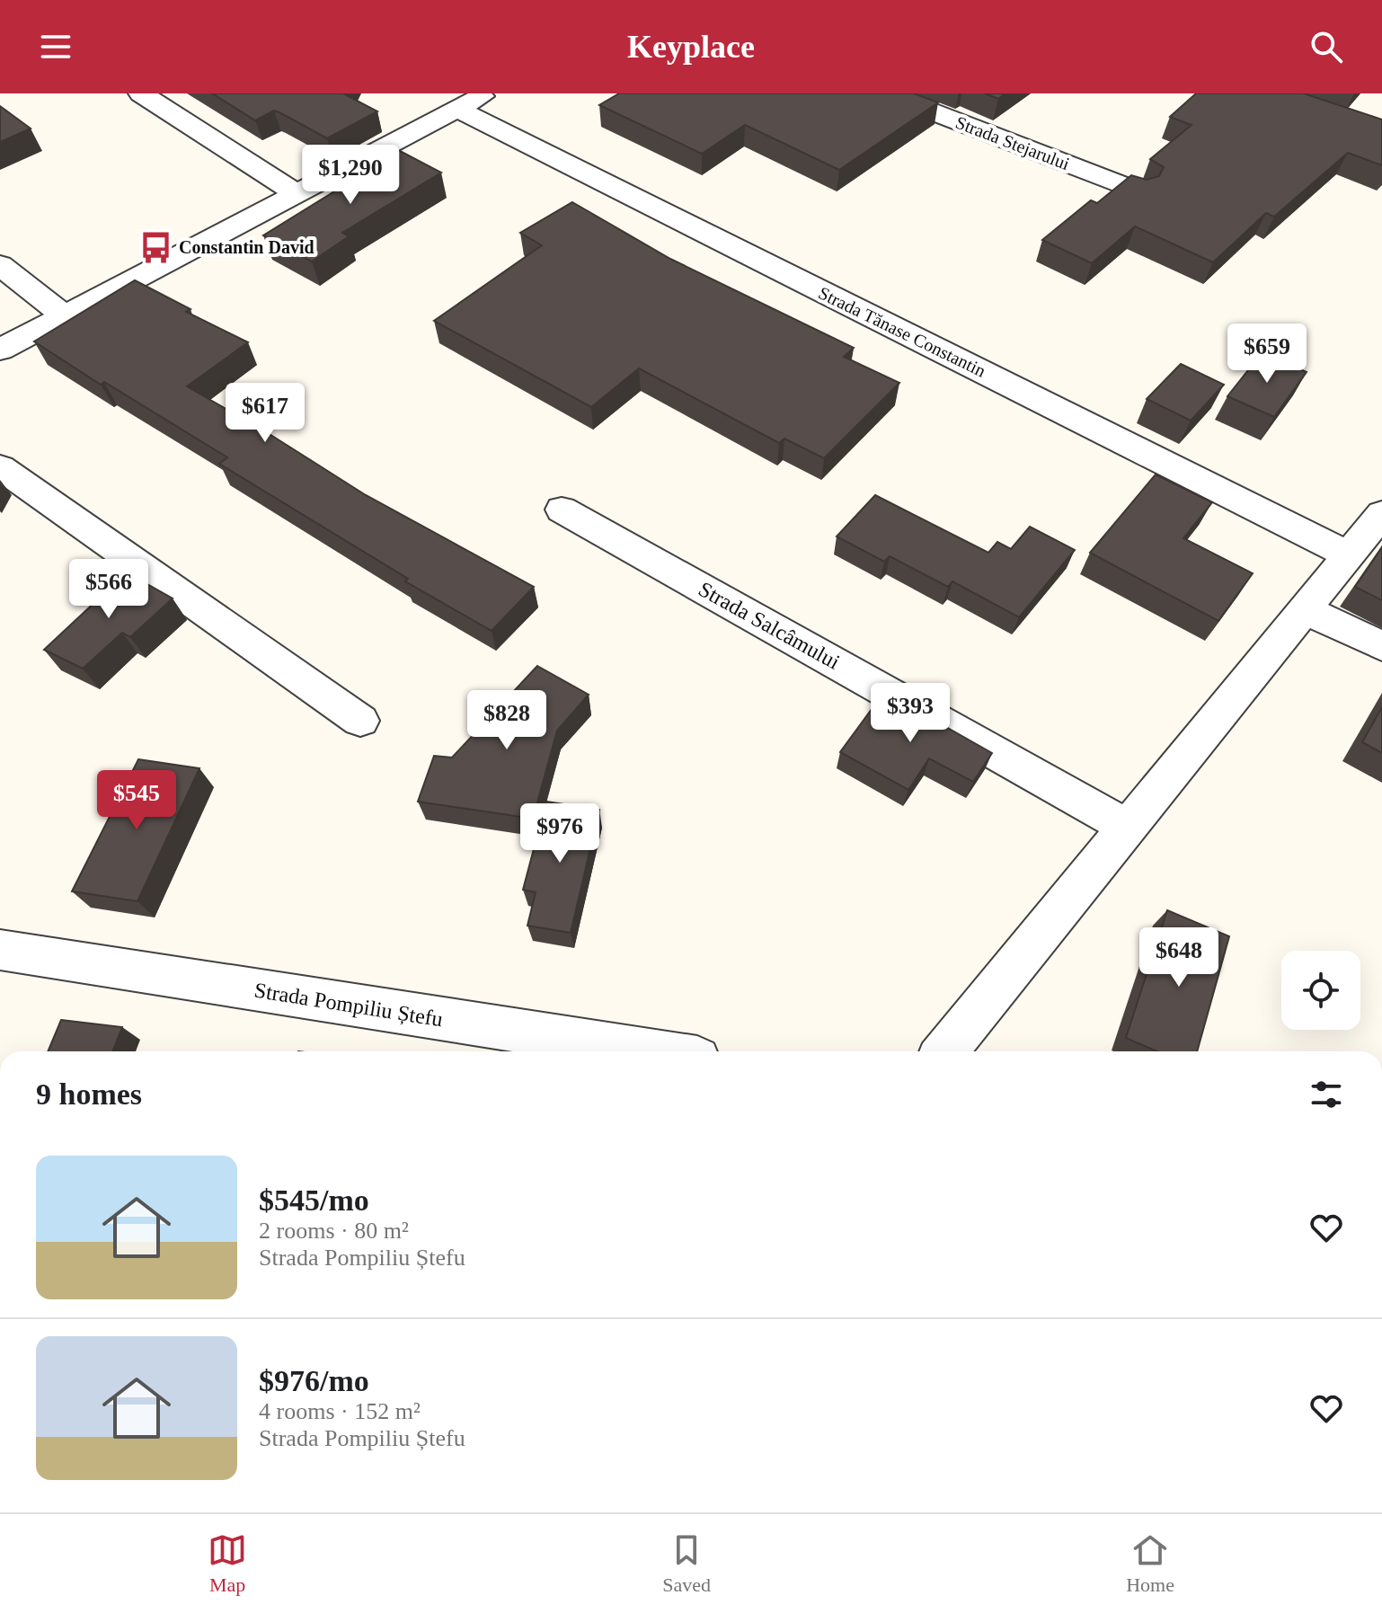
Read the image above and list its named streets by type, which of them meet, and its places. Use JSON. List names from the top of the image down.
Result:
{
  "streets": {
    "street": [
      "Strada Stejarului",
      "Strada Tănase Constantin",
      "Strada Salcâmului",
      "Strada Pompiliu Ștefu"
    ]
  },
  "places": {
    "bus stop": ["Constantin David"]
  },
  "page": {
    "header": "Keyplace",
    "price": [
      "$1,290",
      "$659",
      "$617",
      "$566",
      "$393",
      "$828",
      "$545",
      "$976",
      "$648"
    ],
    "heading": "9 homes",
    "list": [
      {
        "name": "$545/mo",
        "note": "2 rooms · 80 m² · Strada Pompiliu Ștefu"
      },
      {
        "name": "$976/mo",
        "note": "4 rooms · 152 m² · Strada Pompiliu Ștefu"
      }
    ],
    "tabs": ["Map", "Saved", "Home"]
  }
}
